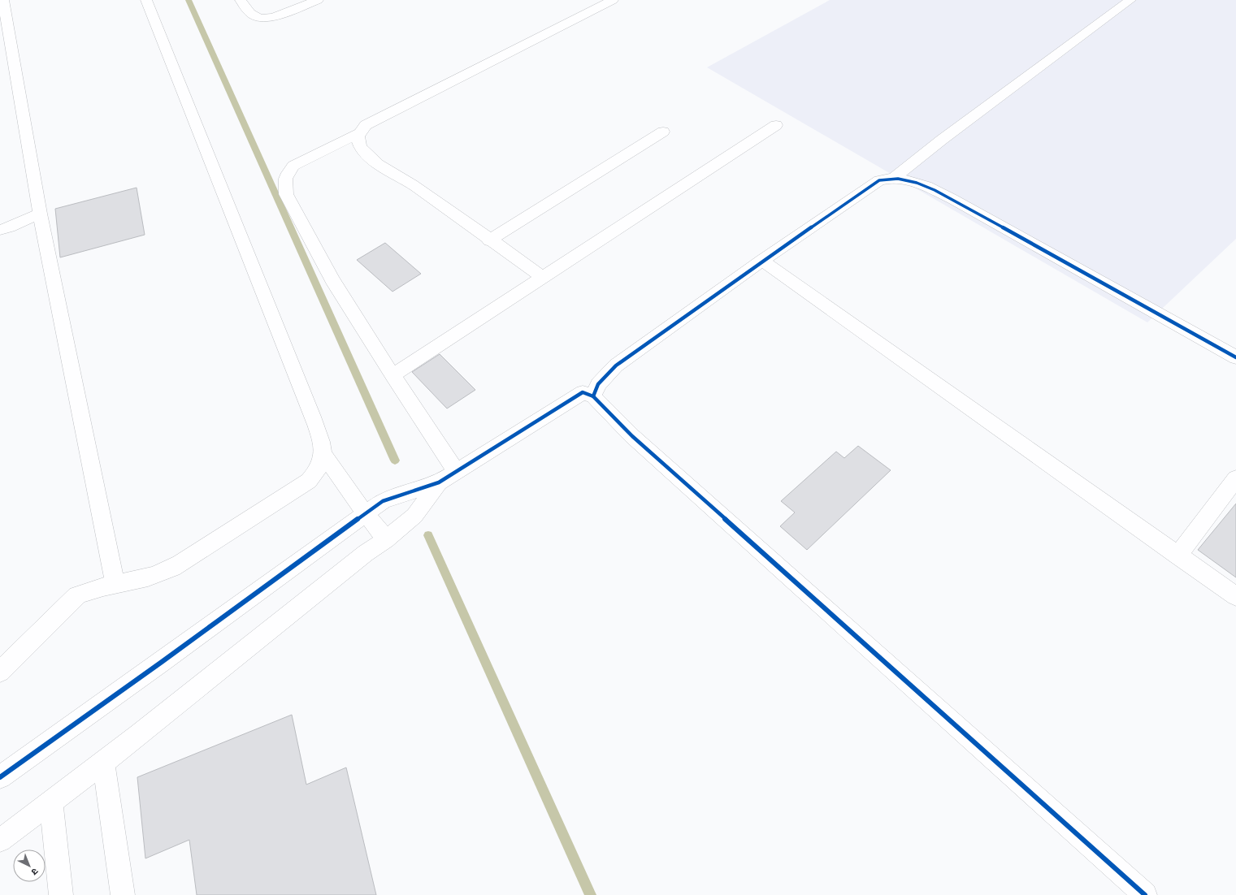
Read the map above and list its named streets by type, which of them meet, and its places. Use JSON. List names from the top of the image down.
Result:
{
  "north": "bottom right"
}
